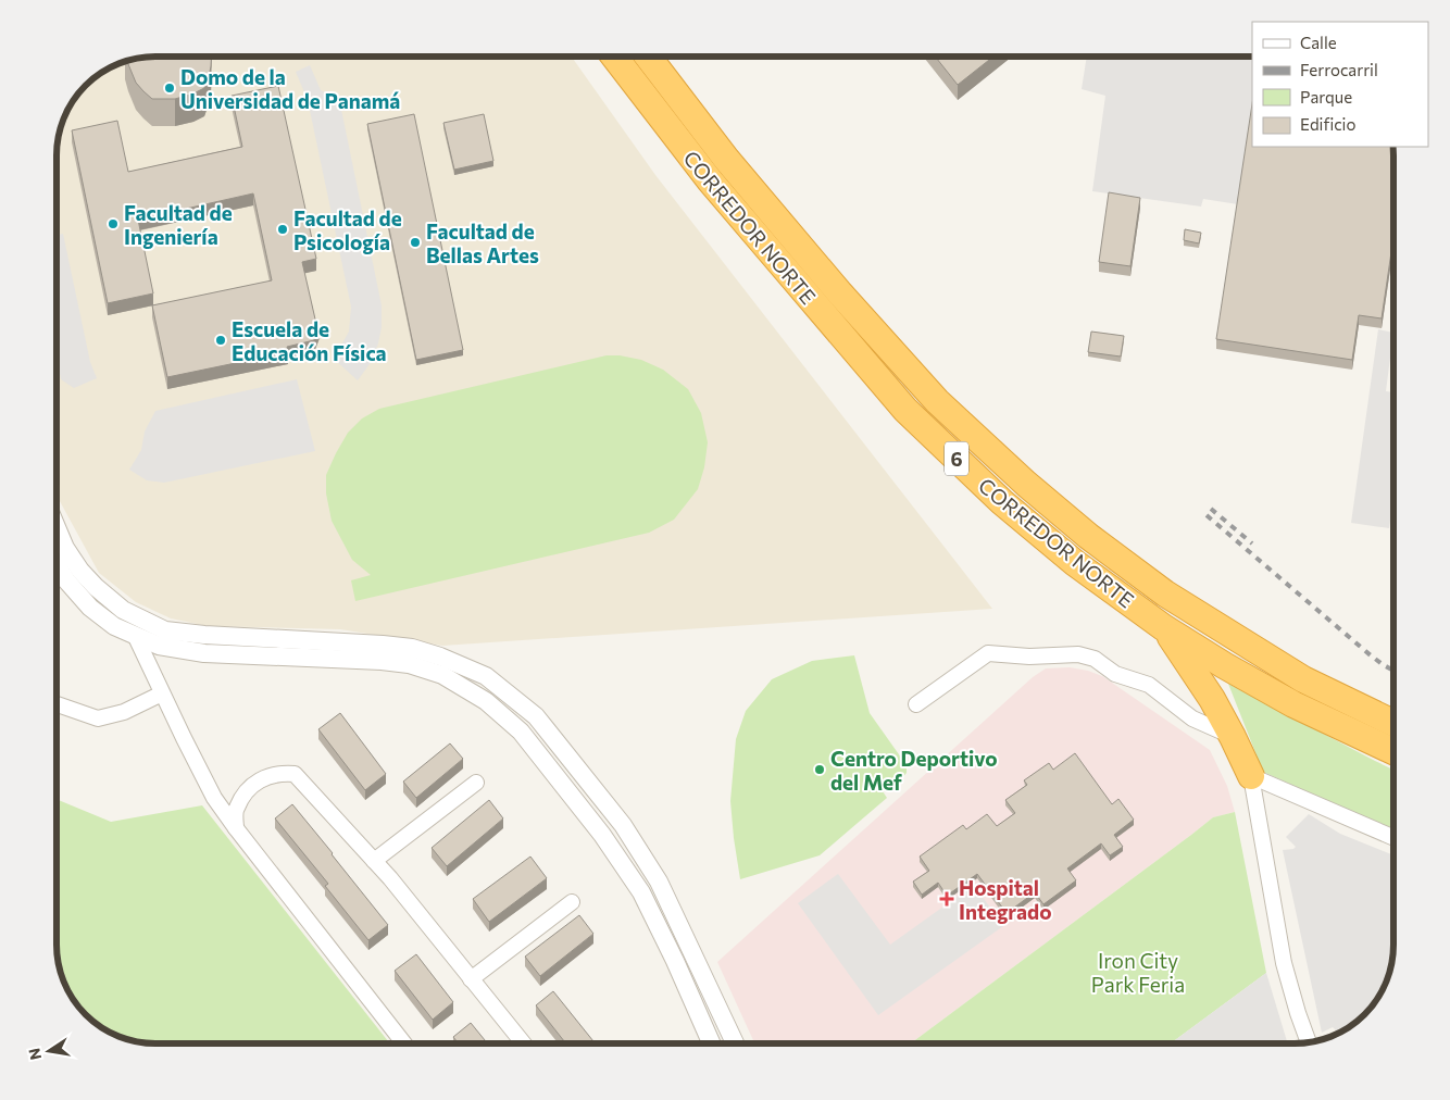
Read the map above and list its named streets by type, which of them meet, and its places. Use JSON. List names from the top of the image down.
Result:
{
  "streets": {
    "highway": ["CORREDOR NORTE", "6"]
  },
  "parks": ["Iron City Park Feria"],
  "places": {
    "other": [
      "Domo de la Universidad de Panamá",
      "Facultad de Ingeniería",
      "Facultad de Psicología",
      "Facultad de Bellas Artes",
      "Escuela de Educación Física",
      "Centro Deportivo del Mef"
    ],
    "health": ["Hospital Integrado"]
  },
  "legend": [
    "Calle",
    "Ferrocarril",
    "Parque",
    "Edificio"
  ],
  "north": "left"
}
